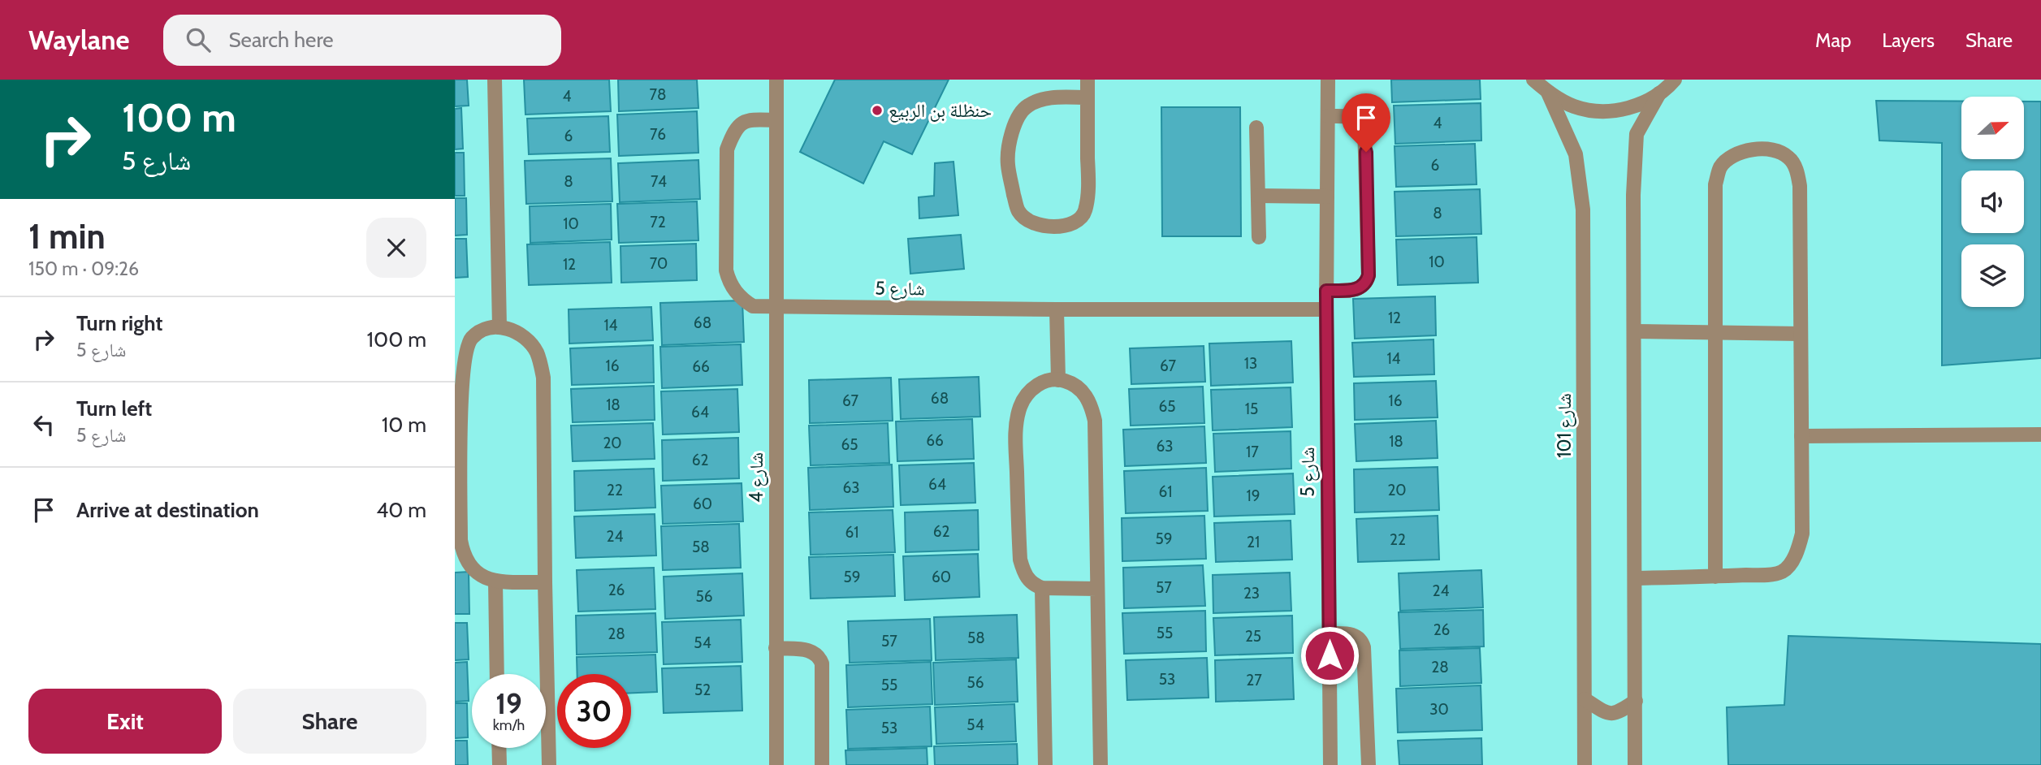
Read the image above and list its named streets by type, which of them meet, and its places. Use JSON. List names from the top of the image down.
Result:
{
  "streets": {
    "street": ["شارع 5", "شارع 101", "شارع 4"]
  },
  "crossings": [
    ["شارع 5", "شارع 4"]
  ],
  "places": ["حنظلة بن الربيع"],
  "house_numbers": [
    "78",
    "4",
    "4",
    "76",
    "6",
    "6",
    "8",
    "74",
    "8",
    "72",
    "10",
    "10",
    "70",
    "12",
    "12",
    "68",
    "14",
    "14",
    "13",
    "16",
    "67",
    "66",
    "68",
    "67",
    "16",
    "18",
    "65",
    "15",
    "64",
    "66",
    "18",
    "20",
    "65",
    "63",
    "17",
    "62",
    "64",
    "63",
    "22",
    "20",
    "61",
    "19",
    "60",
    "62",
    "61",
    "24",
    "59",
    "22",
    "21",
    "58",
    "59",
    "60",
    "57",
    "26",
    "24",
    "23",
    "56",
    "26",
    "55",
    "28",
    "25",
    "58",
    "57",
    "54",
    "28",
    "53",
    "27",
    "56",
    "55",
    "52",
    "30",
    "54",
    "53"
  ],
  "north": "right",
  "page": {
    "header": "Waylane",
    "search": "Search here",
    "nav": ["Map", "Layers", "Share"],
    "turn": ["100 m", "شارع 5"],
    "heading": ["1 min", "150 m · 09:26"],
    "list": [
      {
        "name": "Turn right",
        "note": "شارع 5",
        "value": "100 m"
      },
      {
        "name": "Turn left",
        "note": "شارع 5",
        "value": "10 m"
      },
      {
        "name": "Arrive at destination",
        "value": "40 m"
      }
    ],
    "speed": "19 km/h",
    "limit": "30",
    "buttons": ["Exit", "Share"]
  }
}
